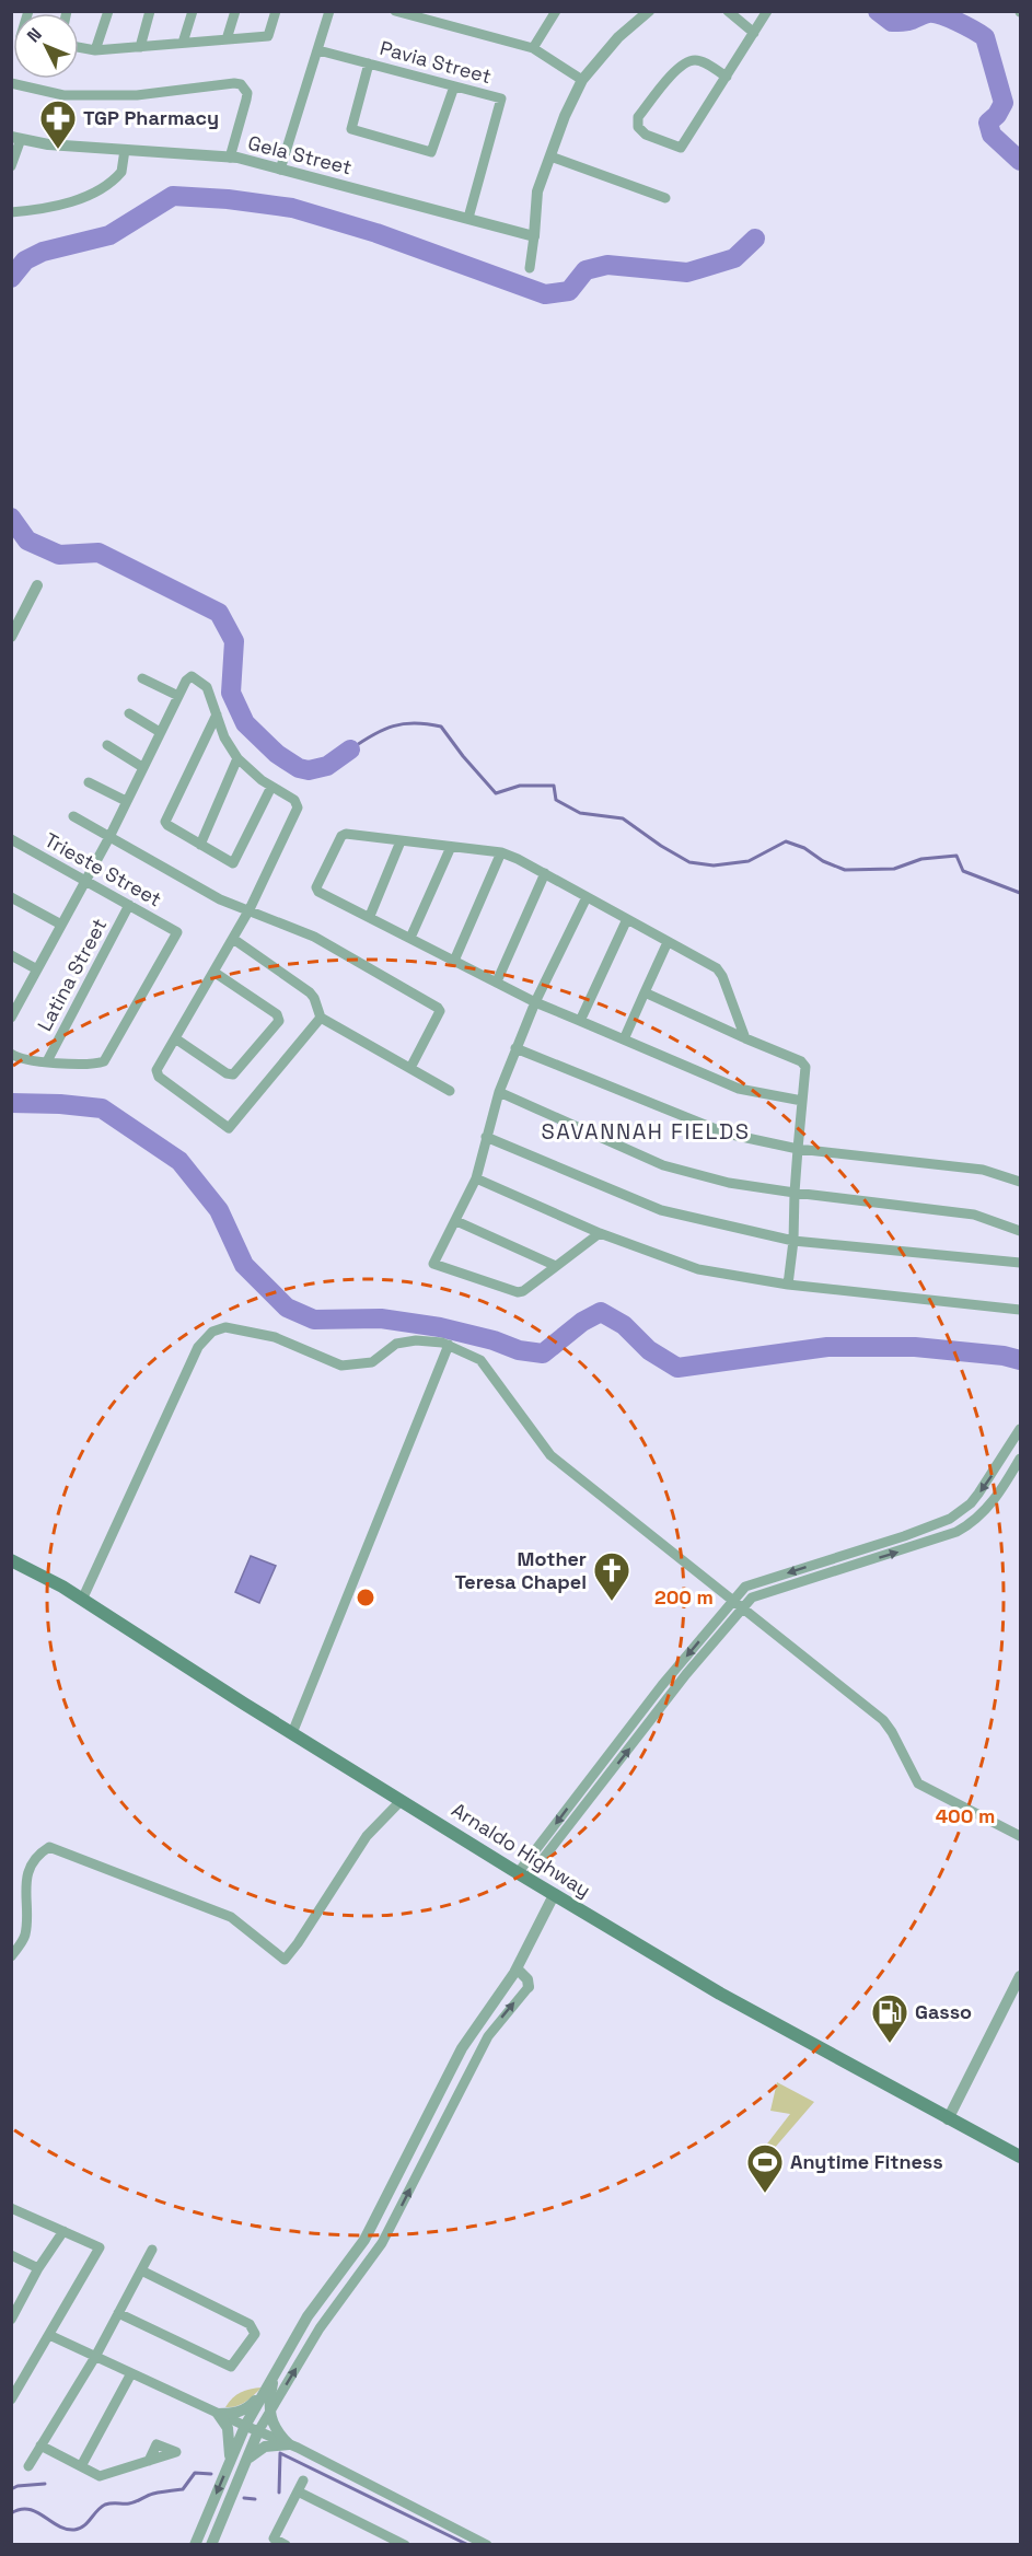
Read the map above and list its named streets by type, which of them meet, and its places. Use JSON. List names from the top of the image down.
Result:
{
  "streets": {
    "main road": ["Arnaldo Highway"],
    "street": [
      "Pavia Street",
      "Gela Street",
      "Trieste Street",
      "Latina Street"
    ]
  },
  "crossings": [
    ["Pavia Street", "Gela Street"],
    ["Trieste Street", "Latina Street"]
  ],
  "districts": ["SAVANNAH FIELDS"],
  "places": {
    "pharmacy": ["TGP Pharmacy"],
    "church": ["Mother Teresa Chapel"],
    "fuel station": ["Gasso"],
    "sports": ["Anytime Fitness"]
  },
  "north": "top left",
  "rings": ["200 m", "400 m"]
}
